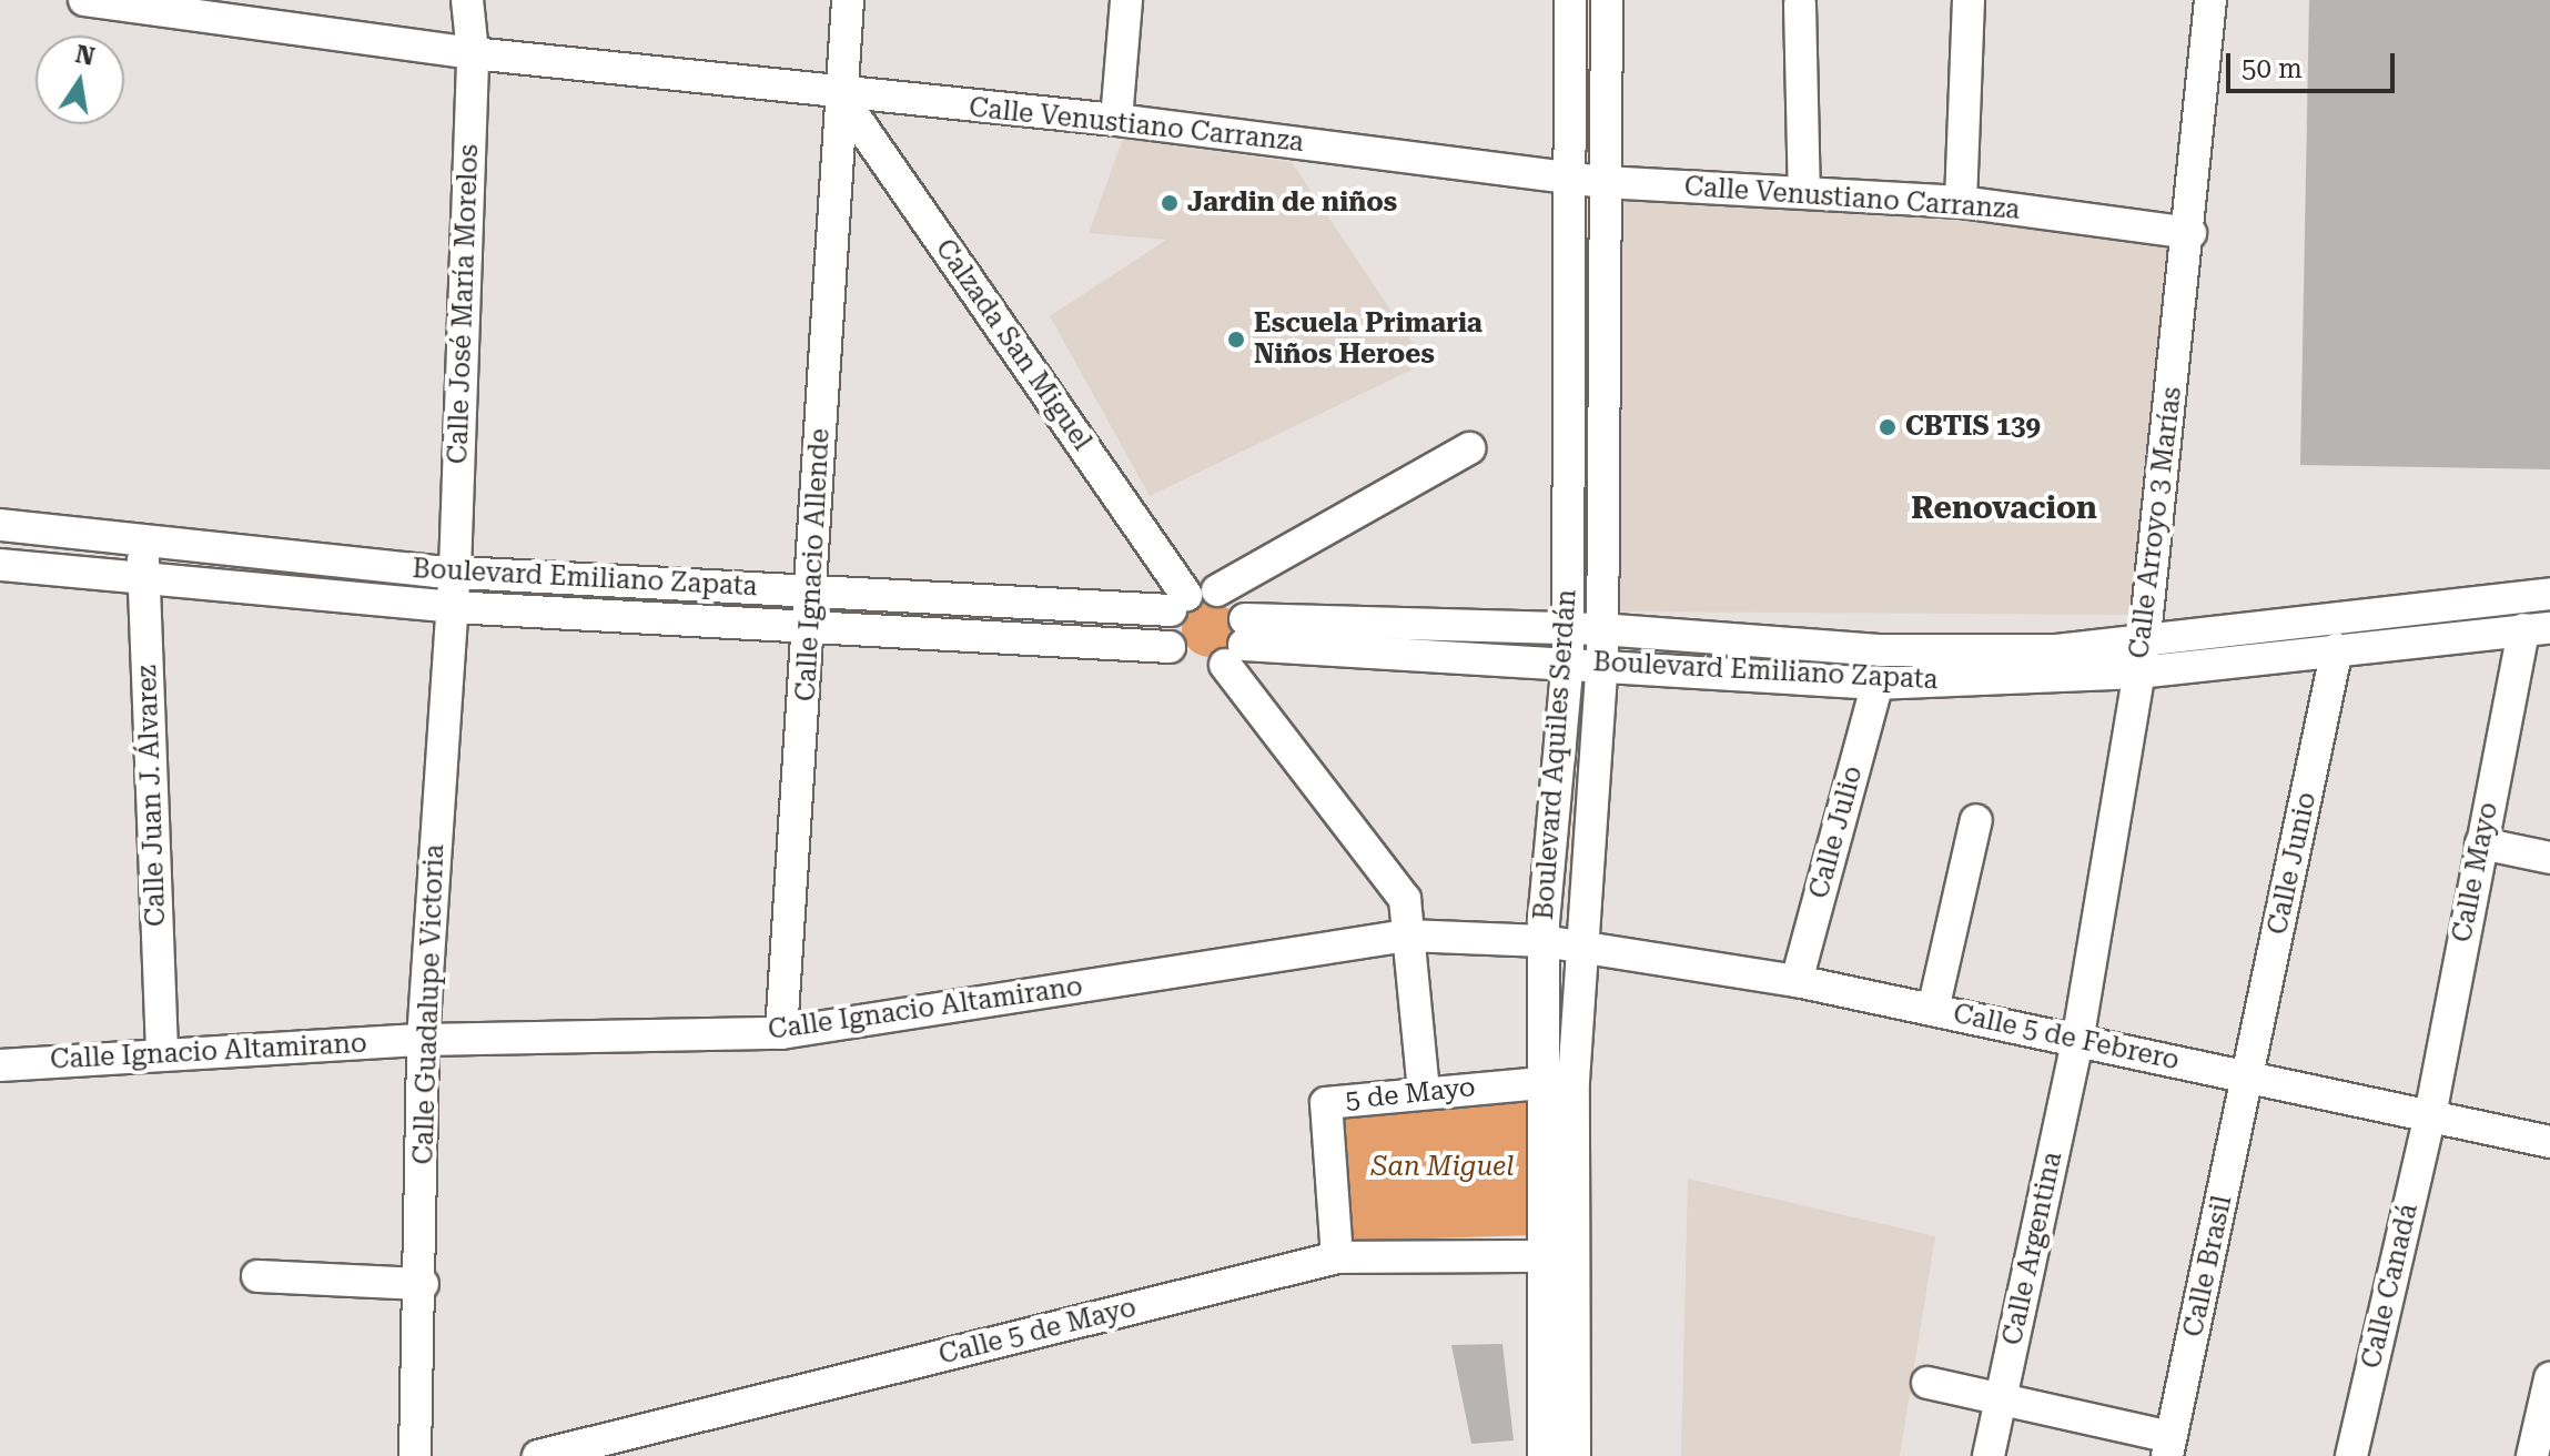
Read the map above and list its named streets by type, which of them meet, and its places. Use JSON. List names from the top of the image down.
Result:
{
  "streets": {
    "street": [
      "Calle Venustiano Carranza",
      "Calle José María Morelos",
      "Calzada San Miguel",
      "Calle Arroyo 3 Marías",
      "Calle Ignacio Allende",
      "Boulevard Emiliano Zapata",
      "Boulevard Aquiles Serdán",
      "Calle Juan J. Álvarez",
      "Calle Julio",
      "Calle Junio",
      "Calle Mayo",
      "Calle Guadalupe Victoria",
      "Calle Ignacio Altamirano",
      "Calle 5 de Febrero",
      "5 de Mayo",
      "Calle Argentina",
      "Calle Brasil",
      "Calle Canadá",
      "Calle 5 de Mayo"
    ]
  },
  "crossings": [
    ["Calle Venustiano Carranza", "Calle José María Morelos"],
    ["Calle Venustiano Carranza", "Calzada San Miguel"],
    ["Calle Venustiano Carranza", "Calle Arroyo 3 Marías"],
    ["Calle Venustiano Carranza", "Calle Ignacio Allende"],
    ["Calle Venustiano Carranza", "Boulevard Aquiles Serdán"],
    ["Calle José María Morelos", "Boulevard Emiliano Zapata"],
    ["Calle José María Morelos", "Calle Guadalupe Victoria"],
    ["Calzada San Miguel", "Calle Ignacio Allende"],
    ["Calzada San Miguel", "Boulevard Emiliano Zapata"],
    ["Calle Arroyo 3 Marías", "Boulevard Emiliano Zapata"],
    ["Calle Arroyo 3 Marías", "Calle 5 de Febrero"],
    ["Calle Arroyo 3 Marías", "Calle Argentina"],
    ["Calle Ignacio Allende", "Boulevard Emiliano Zapata"],
    ["Calle Ignacio Allende", "Calle Ignacio Altamirano"],
    ["Boulevard Emiliano Zapata", "Boulevard Aquiles Serdán"],
    ["Boulevard Emiliano Zapata", "Calle Juan J. Álvarez"],
    ["Boulevard Emiliano Zapata", "Calle Julio"],
    ["Boulevard Emiliano Zapata", "Calle Junio"],
    ["Boulevard Emiliano Zapata", "Calle Mayo"],
    ["Boulevard Emiliano Zapata", "Calle Guadalupe Victoria"],
    ["Boulevard Aquiles Serdán", "Calle Ignacio Altamirano"],
    ["Boulevard Aquiles Serdán", "Calle 5 de Febrero"],
    ["Boulevard Aquiles Serdán", "5 de Mayo"],
    ["Boulevard Aquiles Serdán", "Calle 5 de Mayo"],
    ["Calle Juan J. Álvarez", "Calle Ignacio Altamirano"],
    ["Calle Julio", "Calle 5 de Febrero"],
    ["Calle Junio", "Calle 5 de Febrero"],
    ["Calle Junio", "Calle Brasil"],
    ["Calle Mayo", "Calle 5 de Febrero"],
    ["Calle Mayo", "Calle Canadá"],
    ["Calle Guadalupe Victoria", "Calle Ignacio Altamirano"],
    ["Calle Ignacio Altamirano", "Calle 5 de Febrero"],
    ["Calle 5 de Febrero", "Calle Argentina"],
    ["Calle 5 de Febrero", "Calle Brasil"],
    ["Calle 5 de Febrero", "Calle Canadá"],
    ["5 de Mayo", "Calle 5 de Mayo"]
  ],
  "districts": ["Renovacion"],
  "parks": ["San Miguel"],
  "places": ["Jardin de niños", "Escuela Primaria Niños Heroes", "CBTIS 139"],
  "scale_bar": "50 m",
  "north": "top"
}
